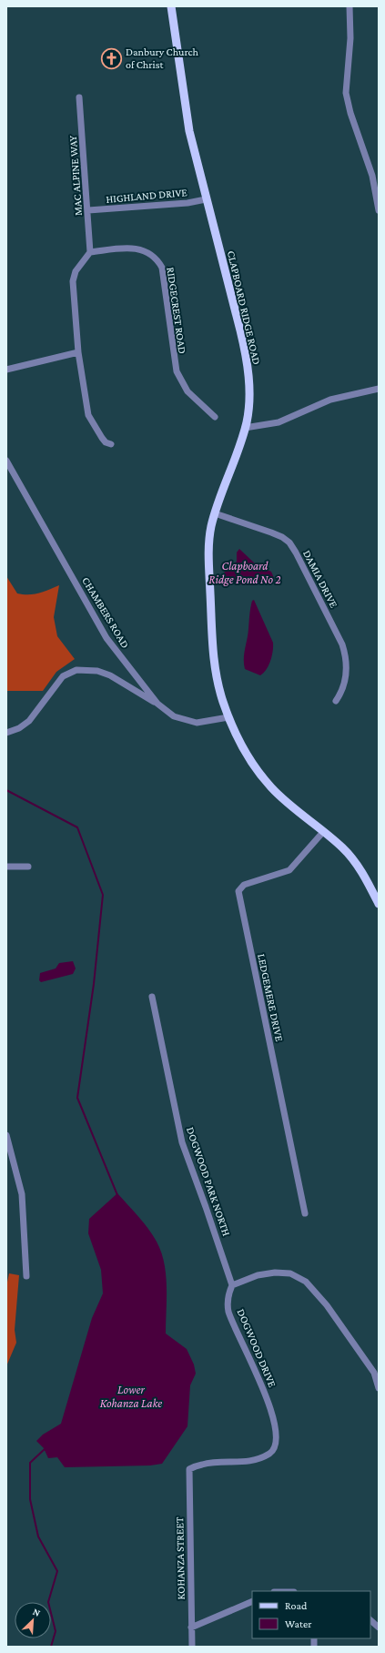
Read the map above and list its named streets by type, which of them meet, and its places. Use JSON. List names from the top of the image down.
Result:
{
  "streets": {
    "main road": ["CLAPBOARD RIDGE ROAD"],
    "street": [
      "MAC ALPINE WAY",
      "HIGHLAND DRIVE",
      "RIDGECREST ROAD",
      "DAMIA DRIVE",
      "CHAMBERS ROAD",
      "LEDGEMERE DRIVE",
      "DOGWOOD PARK NORTH",
      "DOGWOOD DRIVE",
      "KOHANZA STREET"
    ]
  },
  "crossings": [
    ["MAC ALPINE WAY", "HIGHLAND DRIVE"],
    ["MAC ALPINE WAY", "RIDGECREST ROAD"],
    ["HIGHLAND DRIVE", "CLAPBOARD RIDGE ROAD"],
    ["CLAPBOARD RIDGE ROAD", "DAMIA DRIVE"],
    ["CLAPBOARD RIDGE ROAD", "CHAMBERS ROAD"],
    ["CLAPBOARD RIDGE ROAD", "LEDGEMERE DRIVE"],
    ["DOGWOOD PARK NORTH", "DOGWOOD DRIVE"],
    ["DOGWOOD DRIVE", "KOHANZA STREET"]
  ],
  "water": ["Clapboard Ridge Pond No 2", "Lower Kohanza Lake"],
  "places": {
    "church": ["Danbury Church of Christ"]
  },
  "legend": ["Road", "Water"],
  "north": "top right"
}
